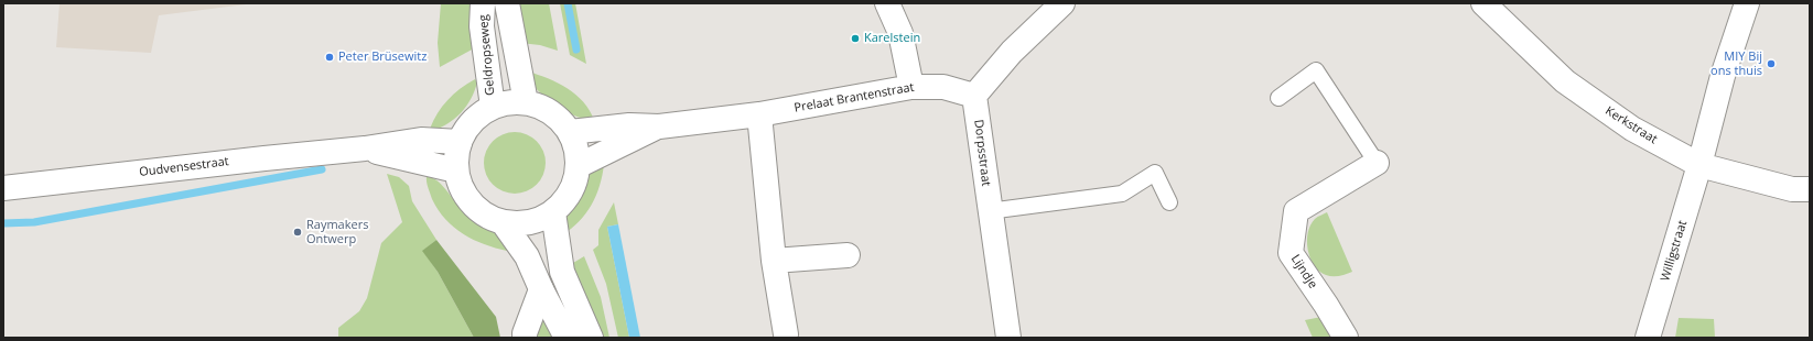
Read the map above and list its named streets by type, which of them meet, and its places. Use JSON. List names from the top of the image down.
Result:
{
  "streets": {
    "street": [
      "Geldropseweg",
      "Prelaat Brantenstraat",
      "Kerkstraat",
      "Dorpsstraat",
      "Oudvensestraat",
      "Willigstraat",
      "Lijndje"
    ]
  },
  "crossings": [
    ["Geldropseweg", "Prelaat Brantenstraat"],
    ["Geldropseweg", "Oudvensestraat"],
    ["Prelaat Brantenstraat", "Dorpsstraat"],
    ["Prelaat Brantenstraat", "Oudvensestraat"],
    ["Kerkstraat", "Willigstraat"]
  ],
  "places": [
    "Karelstein",
    "Peter Brüsewitz",
    "MIY Bij ons thuis",
    "Raymakers Ontwerp"
  ]
}
